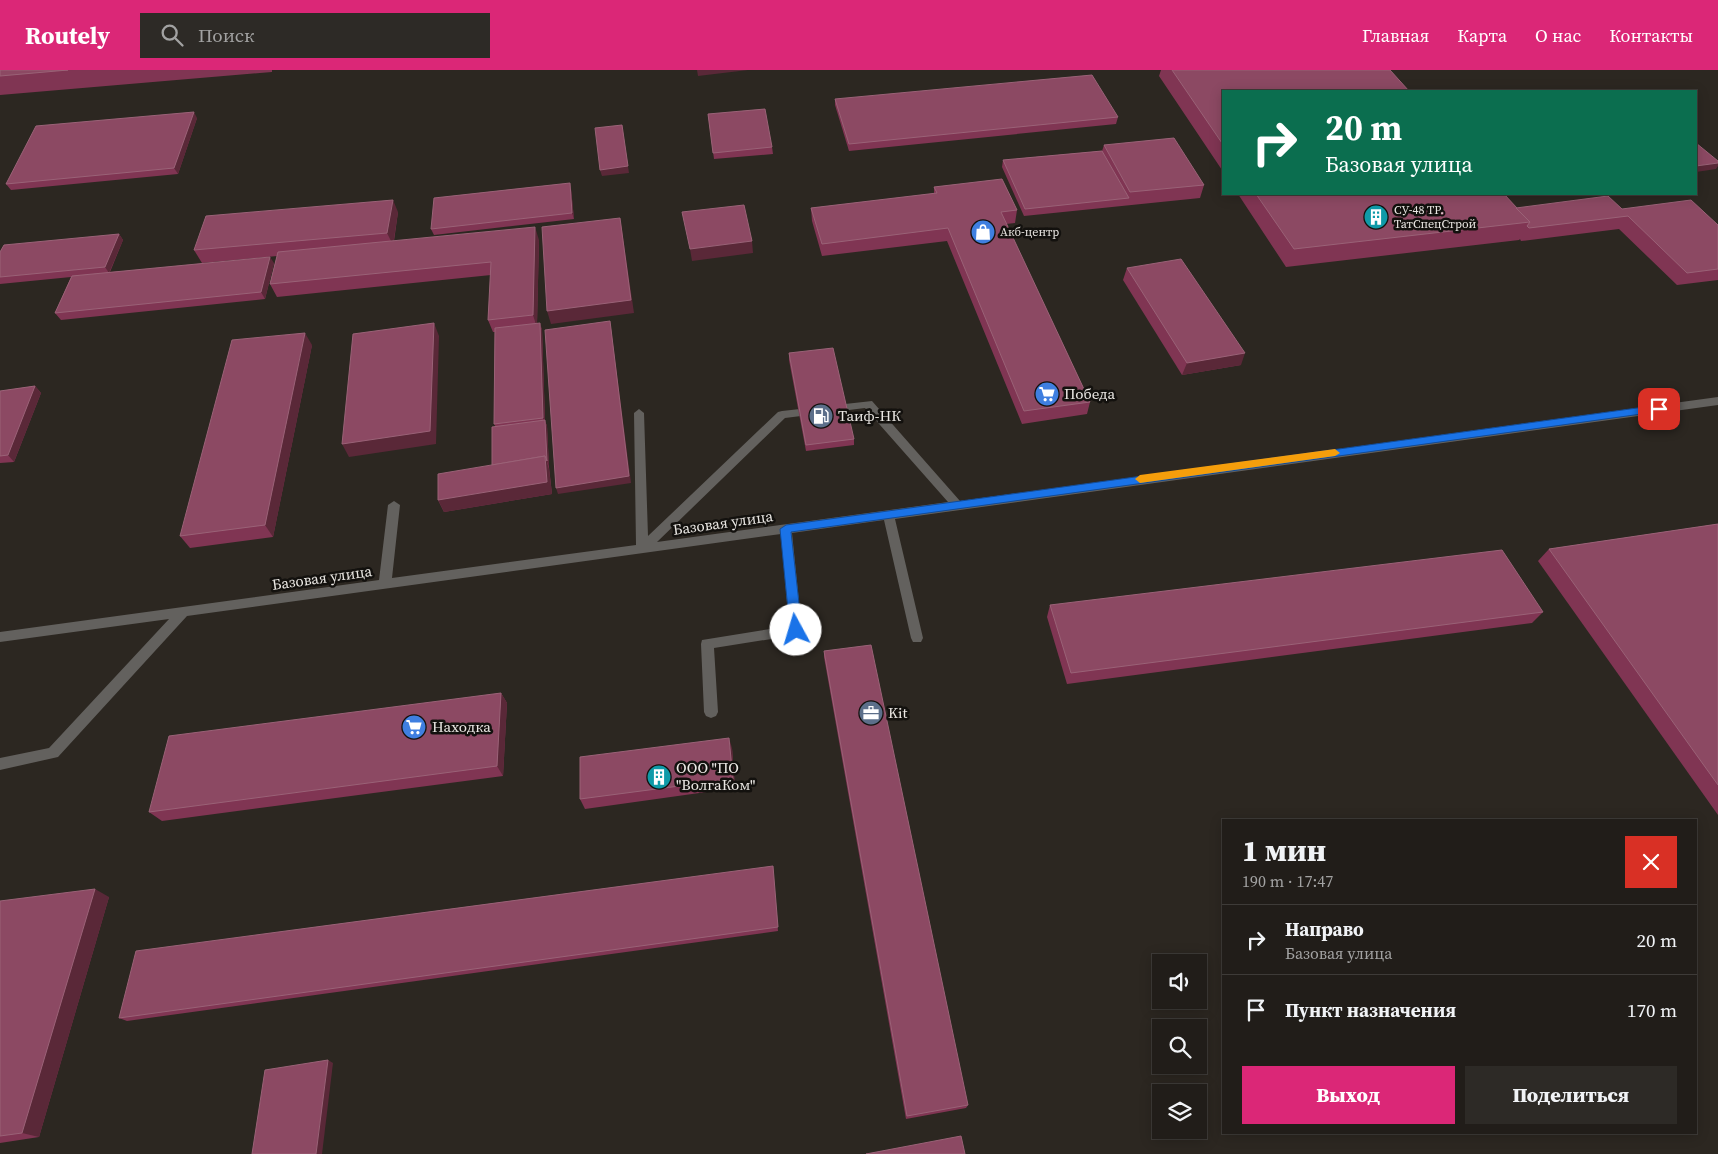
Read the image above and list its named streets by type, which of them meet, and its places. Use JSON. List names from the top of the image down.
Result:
{
  "streets": {
    "street": ["Базовая улица"]
  },
  "places": {
    "building": ["СУ-48 ТР. ТатСпецСтрой", "ООО \"ПО \"ВолгаКом\""],
    "shop": ["Акб-центр"],
    "supermarket": ["Победа", "Находка"],
    "fuel station": ["Таиф-НК"],
    "office": ["Kit"]
  },
  "page": {
    "header": "Routely",
    "search": "Поиск",
    "nav": [
      "Главная",
      "Карта",
      "О нас",
      "Контакты"
    ],
    "turn": ["20 m", "Базовая улица"],
    "heading": ["1 мин", "190 m · 17:47"],
    "list": [
      {
        "name": "Направо",
        "note": "Базовая улица",
        "value": "20 m"
      },
      {
        "name": "Пункт назначения",
        "value": "170 m"
      }
    ],
    "buttons": ["Выход", "Поделиться"]
  }
}
